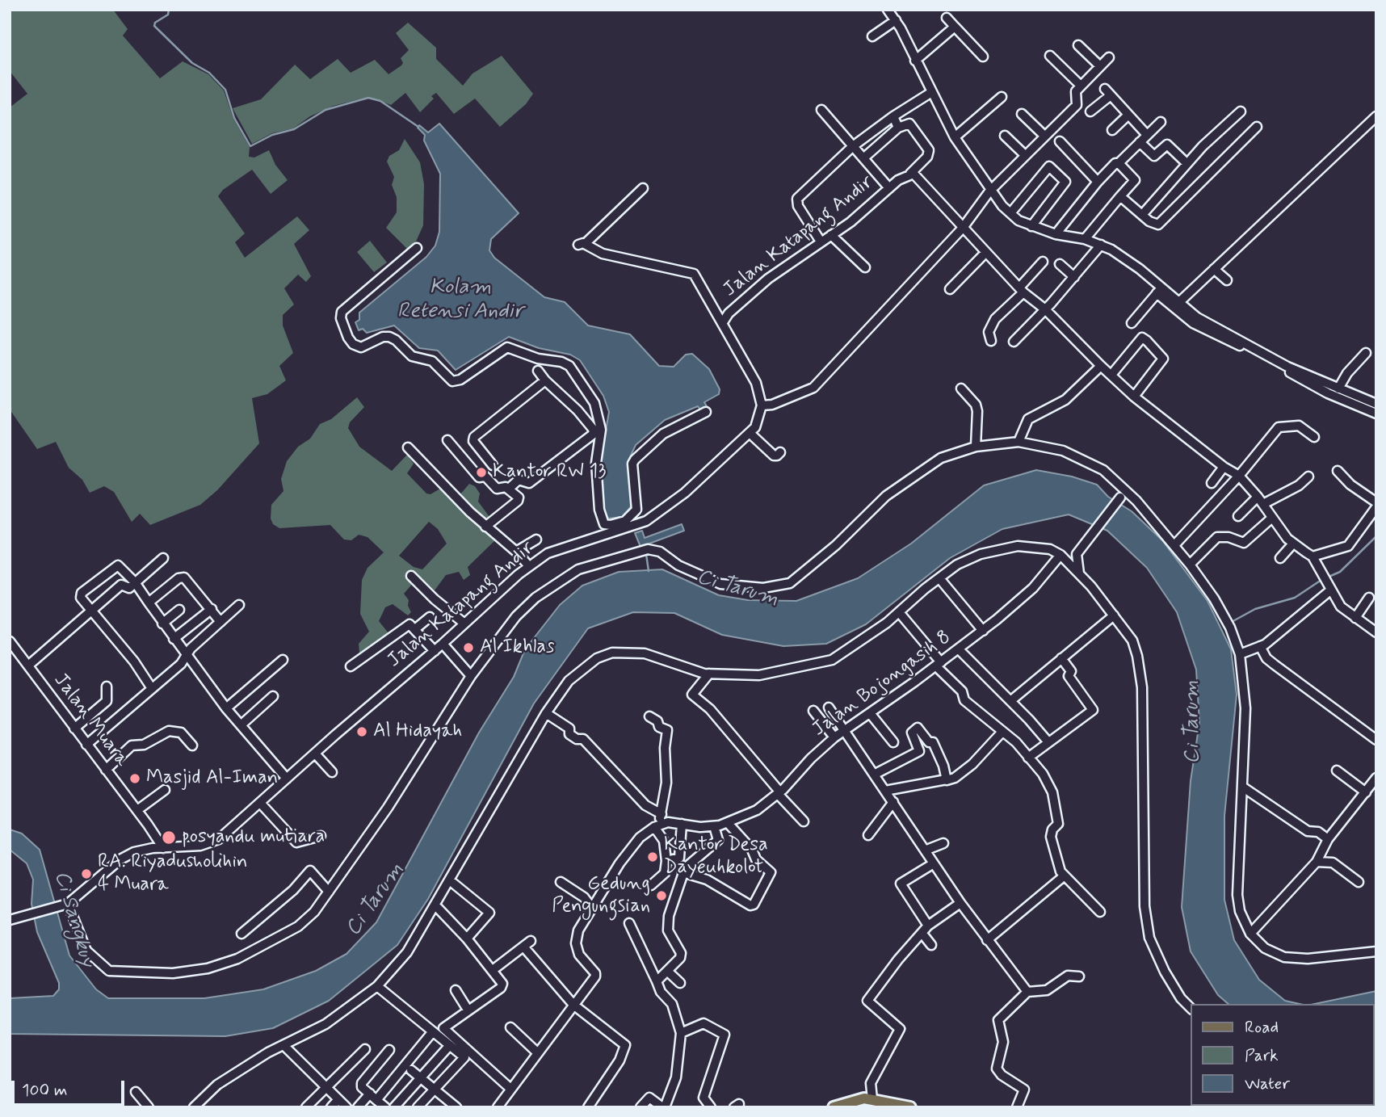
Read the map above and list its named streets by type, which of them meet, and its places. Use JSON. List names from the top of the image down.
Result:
{
  "streets": {
    "street": ["Jalan Katapang Andir", "Jalan Bojongasih 8", "Jalan Muara"]
  },
  "crossings": [
    ["Jalan Katapang Andir", "Jalan Muara"]
  ],
  "water": ["Kolam Retensi Andir", "Ci Tarum", "Ci Sangkuy"],
  "places": [
    "Kantor RW 13",
    "Al Ikhlas",
    "Al Hidayah",
    "Masjid Al-Iman",
    "posyandu mutiara",
    "Kantor Desa Dayeuhkolot",
    "RA. Riyadusholihin 4 Muara",
    "Gedung Pengungsian"
  ],
  "legend": ["Road", "Park", "Water"],
  "scale_bar": "100 m"
}
